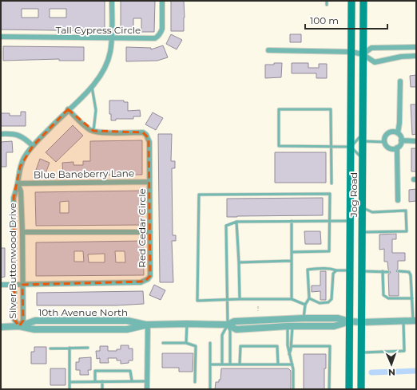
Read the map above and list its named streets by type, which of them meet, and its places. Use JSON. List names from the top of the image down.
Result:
{
  "streets": {
    "main road": ["Jog Road"],
    "street": [
      "Tall Cypress Circle",
      "Blue Baneberry Lane",
      "Red Cedar Circle",
      "Silver Buttonwood Drive",
      "10th Avenue North"
    ]
  },
  "crossings": [
    ["Tall Cypress Circle", "Silver Buttonwood Drive"],
    ["Blue Baneberry Lane", "Red Cedar Circle"],
    ["Blue Baneberry Lane", "Silver Buttonwood Drive"],
    ["Jog Road", "10th Avenue North"],
    ["Red Cedar Circle", "Silver Buttonwood Drive"],
    ["Silver Buttonwood Drive", "10th Avenue North"]
  ],
  "scale_bar": "100 m",
  "north": "bottom"
}
